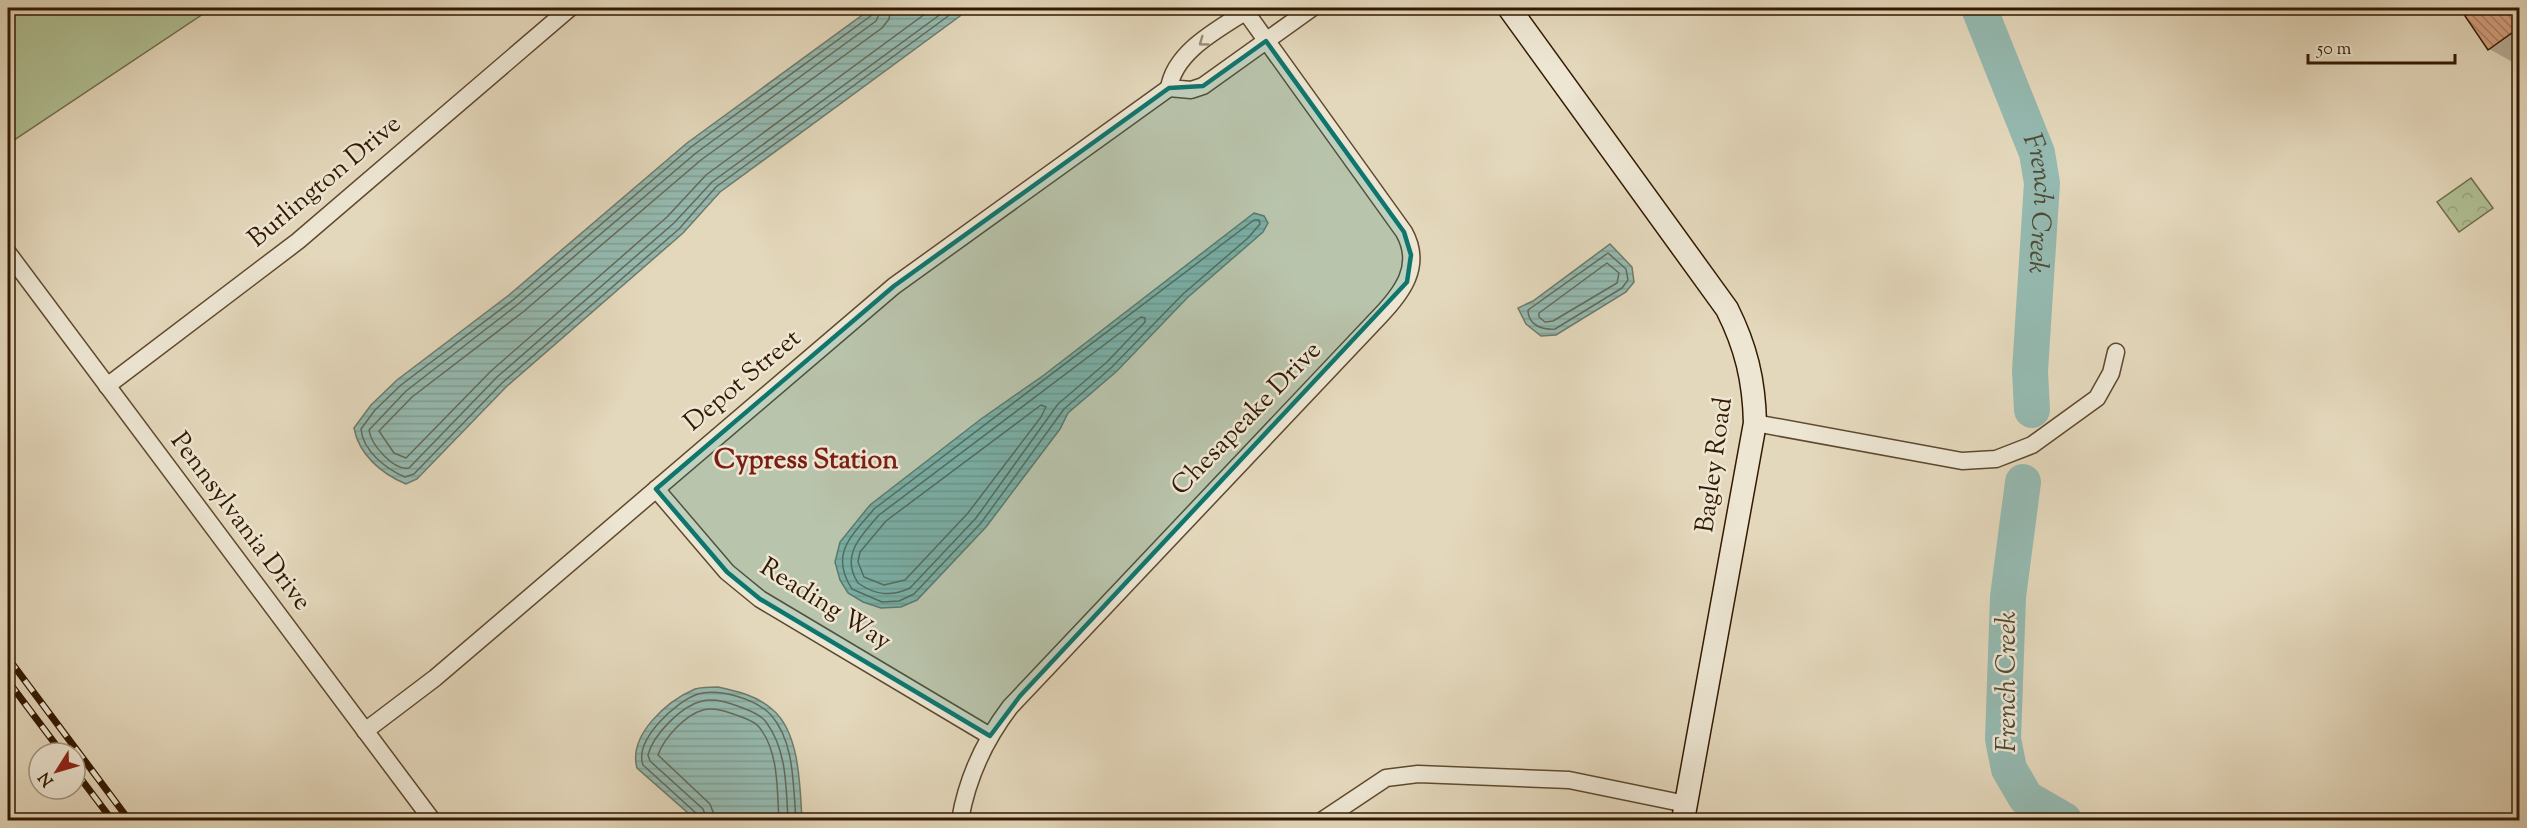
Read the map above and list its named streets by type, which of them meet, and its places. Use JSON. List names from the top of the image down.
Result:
{
  "streets": {
    "street": [
      "Burlington Drive",
      "Depot Street",
      "Chesapeake Drive",
      "Bagley Road",
      "Pennsylvania Drive",
      "Reading Way"
    ]
  },
  "crossings": [
    ["Burlington Drive", "Pennsylvania Drive"],
    ["Depot Street", "Pennsylvania Drive"],
    ["Depot Street", "Reading Way"],
    ["Chesapeake Drive", "Reading Way"]
  ],
  "districts": ["Cypress Station"],
  "water": ["French Creek"],
  "scale_bar": "50 m",
  "north": "bottom left"
}
